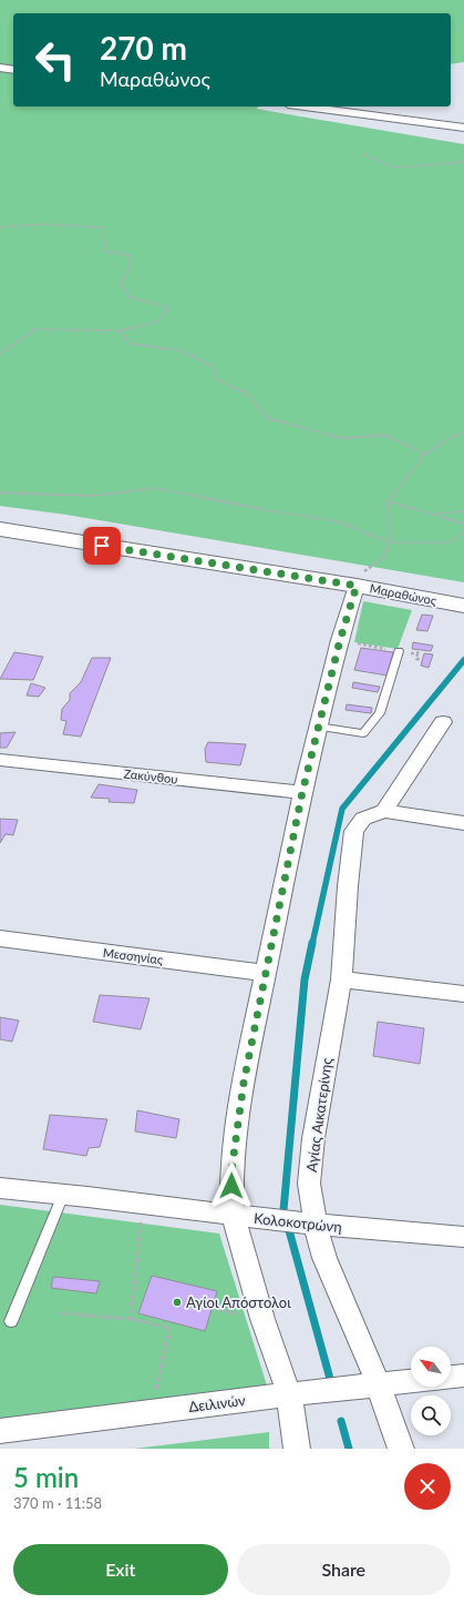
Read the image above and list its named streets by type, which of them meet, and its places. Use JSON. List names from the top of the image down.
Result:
{
  "streets": {
    "main road": ["Μαραθώνος"],
    "street": [
      "Ζακύνθου",
      "Μεσσηνίας",
      "Αγίας Αικατερίνης",
      "Κολοκοτρώνη",
      "Δειλινών"
    ]
  },
  "crossings": [
    ["Αγίας Αικατερίνης", "Κολοκοτρώνη"],
    ["Αγίας Αικατερίνης", "Δειλινών"]
  ],
  "places": ["Αγίοι Απόστολοι"],
  "north": "top left",
  "page": {
    "turn": ["270 m", "Μαραθώνος"],
    "heading": ["5 min", "370 m · 11:58"],
    "buttons": ["Exit", "Share"]
  }
}
